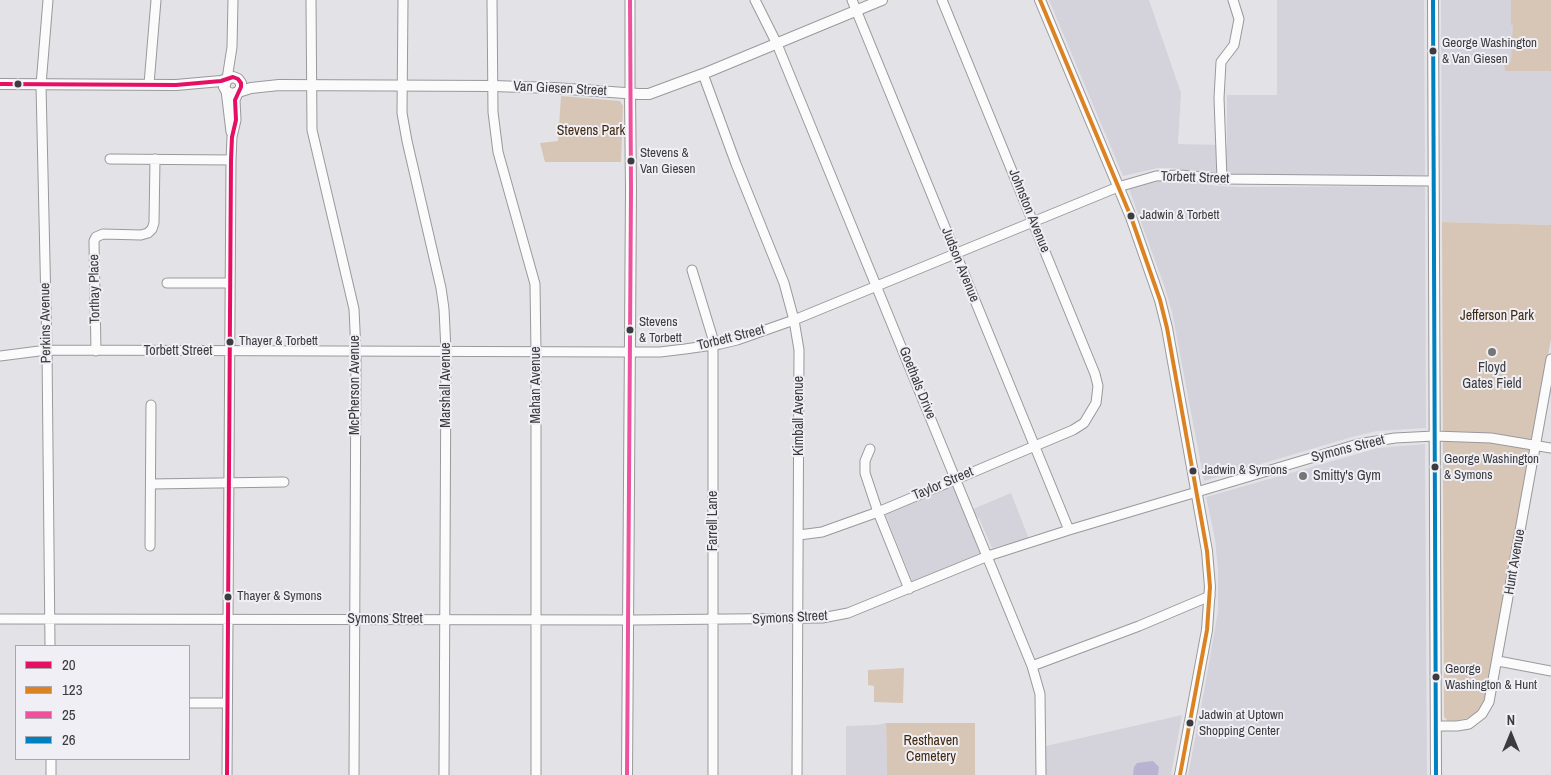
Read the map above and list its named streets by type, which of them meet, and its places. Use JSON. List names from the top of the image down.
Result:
{
  "streets": {
    "main road": ["Van Giesen Street"],
    "street": [
      "Torbett Street",
      "Johnston Avenue",
      "Judson Avenue",
      "Torthay Place",
      "Perkins Avenue",
      "Goethals Drive",
      "McPherson Avenue",
      "Marshall Avenue",
      "Mahan Avenue",
      "Kimball Avenue",
      "Symons Street",
      "Taylor Street",
      "Farrell Lane",
      "Hunt Avenue"
    ]
  },
  "crossings": [
    ["Van Giesen Street", "Judson Avenue"],
    ["Van Giesen Street", "Goethals Drive"],
    ["Van Giesen Street", "McPherson Avenue"],
    ["Van Giesen Street", "Marshall Avenue"],
    ["Van Giesen Street", "Mahan Avenue"],
    ["Van Giesen Street", "Kimball Avenue"],
    ["Torbett Street", "Johnston Avenue"],
    ["Torbett Street", "Judson Avenue"],
    ["Torbett Street", "Torthay Place"],
    ["Torbett Street", "Perkins Avenue"],
    ["Torbett Street", "Goethals Drive"],
    ["Torbett Street", "McPherson Avenue"],
    ["Torbett Street", "Marshall Avenue"],
    ["Torbett Street", "Mahan Avenue"],
    ["Torbett Street", "Kimball Avenue"],
    ["Torbett Street", "Farrell Lane"],
    ["Johnston Avenue", "Taylor Street"],
    ["Judson Avenue", "Symons Street"],
    ["Judson Avenue", "Taylor Street"],
    ["Perkins Avenue", "Symons Street"],
    ["Goethals Drive", "Symons Street"],
    ["Goethals Drive", "Taylor Street"],
    ["McPherson Avenue", "Symons Street"],
    ["Marshall Avenue", "Symons Street"],
    ["Mahan Avenue", "Symons Street"],
    ["Kimball Avenue", "Symons Street"],
    ["Kimball Avenue", "Taylor Street"],
    ["Symons Street", "Farrell Lane"],
    ["Symons Street", "Hunt Avenue"]
  ],
  "parks": ["Stevens Park", "Jefferson Park", "Resthaven Cemetery"],
  "places": [
    "George Washington & Van Giesen",
    "Stevens & Van Giesen",
    "Jadwin & Torbett",
    "Stevens & Torbett",
    "Thayer & Torbett",
    "Floyd Gates Field",
    "George Washington & Symons",
    "Jadwin & Symons",
    "Smitty's Gym",
    "Thayer & Symons",
    "George Washington & Hunt",
    "Jadwin at Uptown Shopping Center"
  ],
  "lines": [
    "transit line 123",
    "transit line 25",
    "transit line 26",
    "transit line 20"
  ],
  "legend": [
    "20",
    "123",
    "25",
    "26"
  ],
  "north": "top"
}
